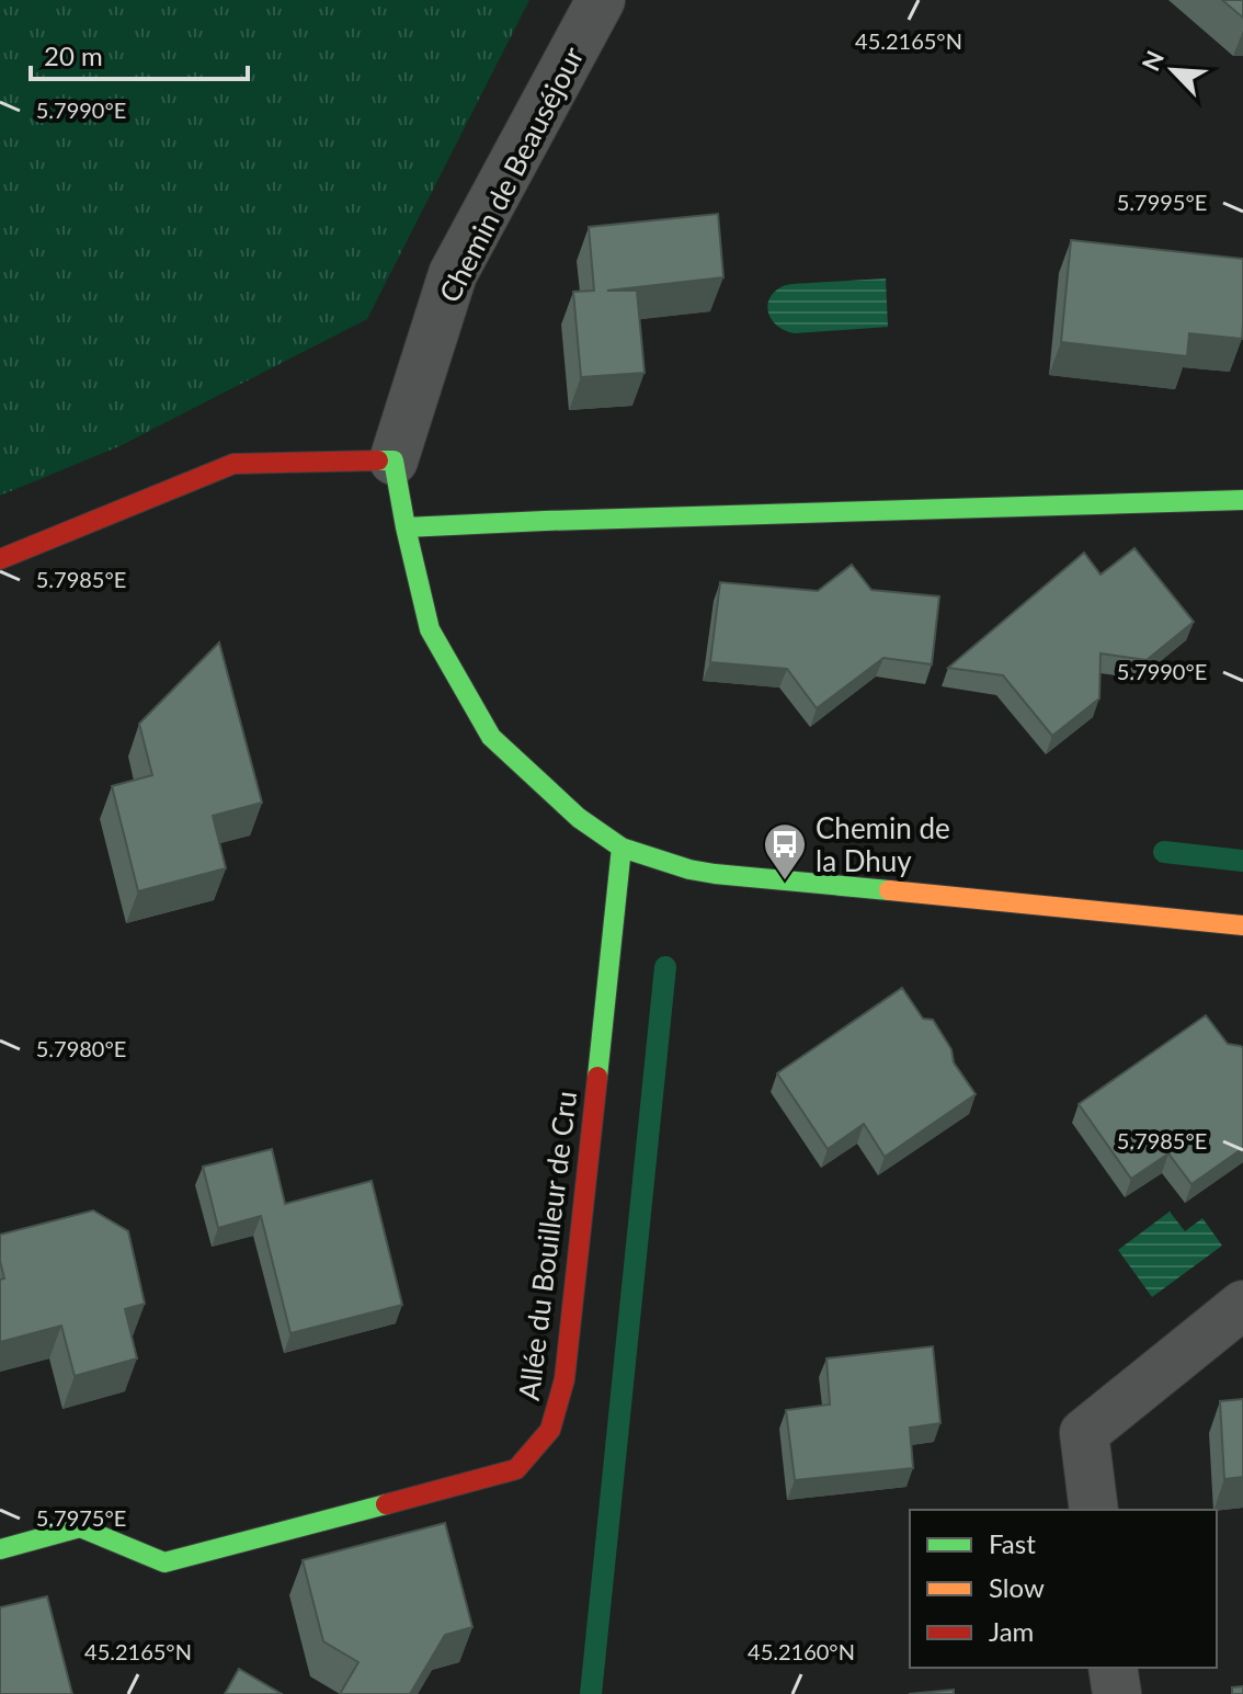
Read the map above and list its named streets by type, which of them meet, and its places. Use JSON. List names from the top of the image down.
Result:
{
  "streets": {
    "street": ["Chemin de Beauséjour", "Allée du Bouilleur de Cru"]
  },
  "places": {
    "bus stop": ["Chemin de la Dhuy"]
  },
  "legend": ["Fast", "Slow", "Jam"],
  "scale_bar": "20 m",
  "north": "top left",
  "coordinates": [
    "45.2165°N",
    "5.7990°E",
    "5.7995°E",
    "5.7985°E",
    "5.7980°E",
    "5.7975°E",
    "45.2160°N"
  ]
}
